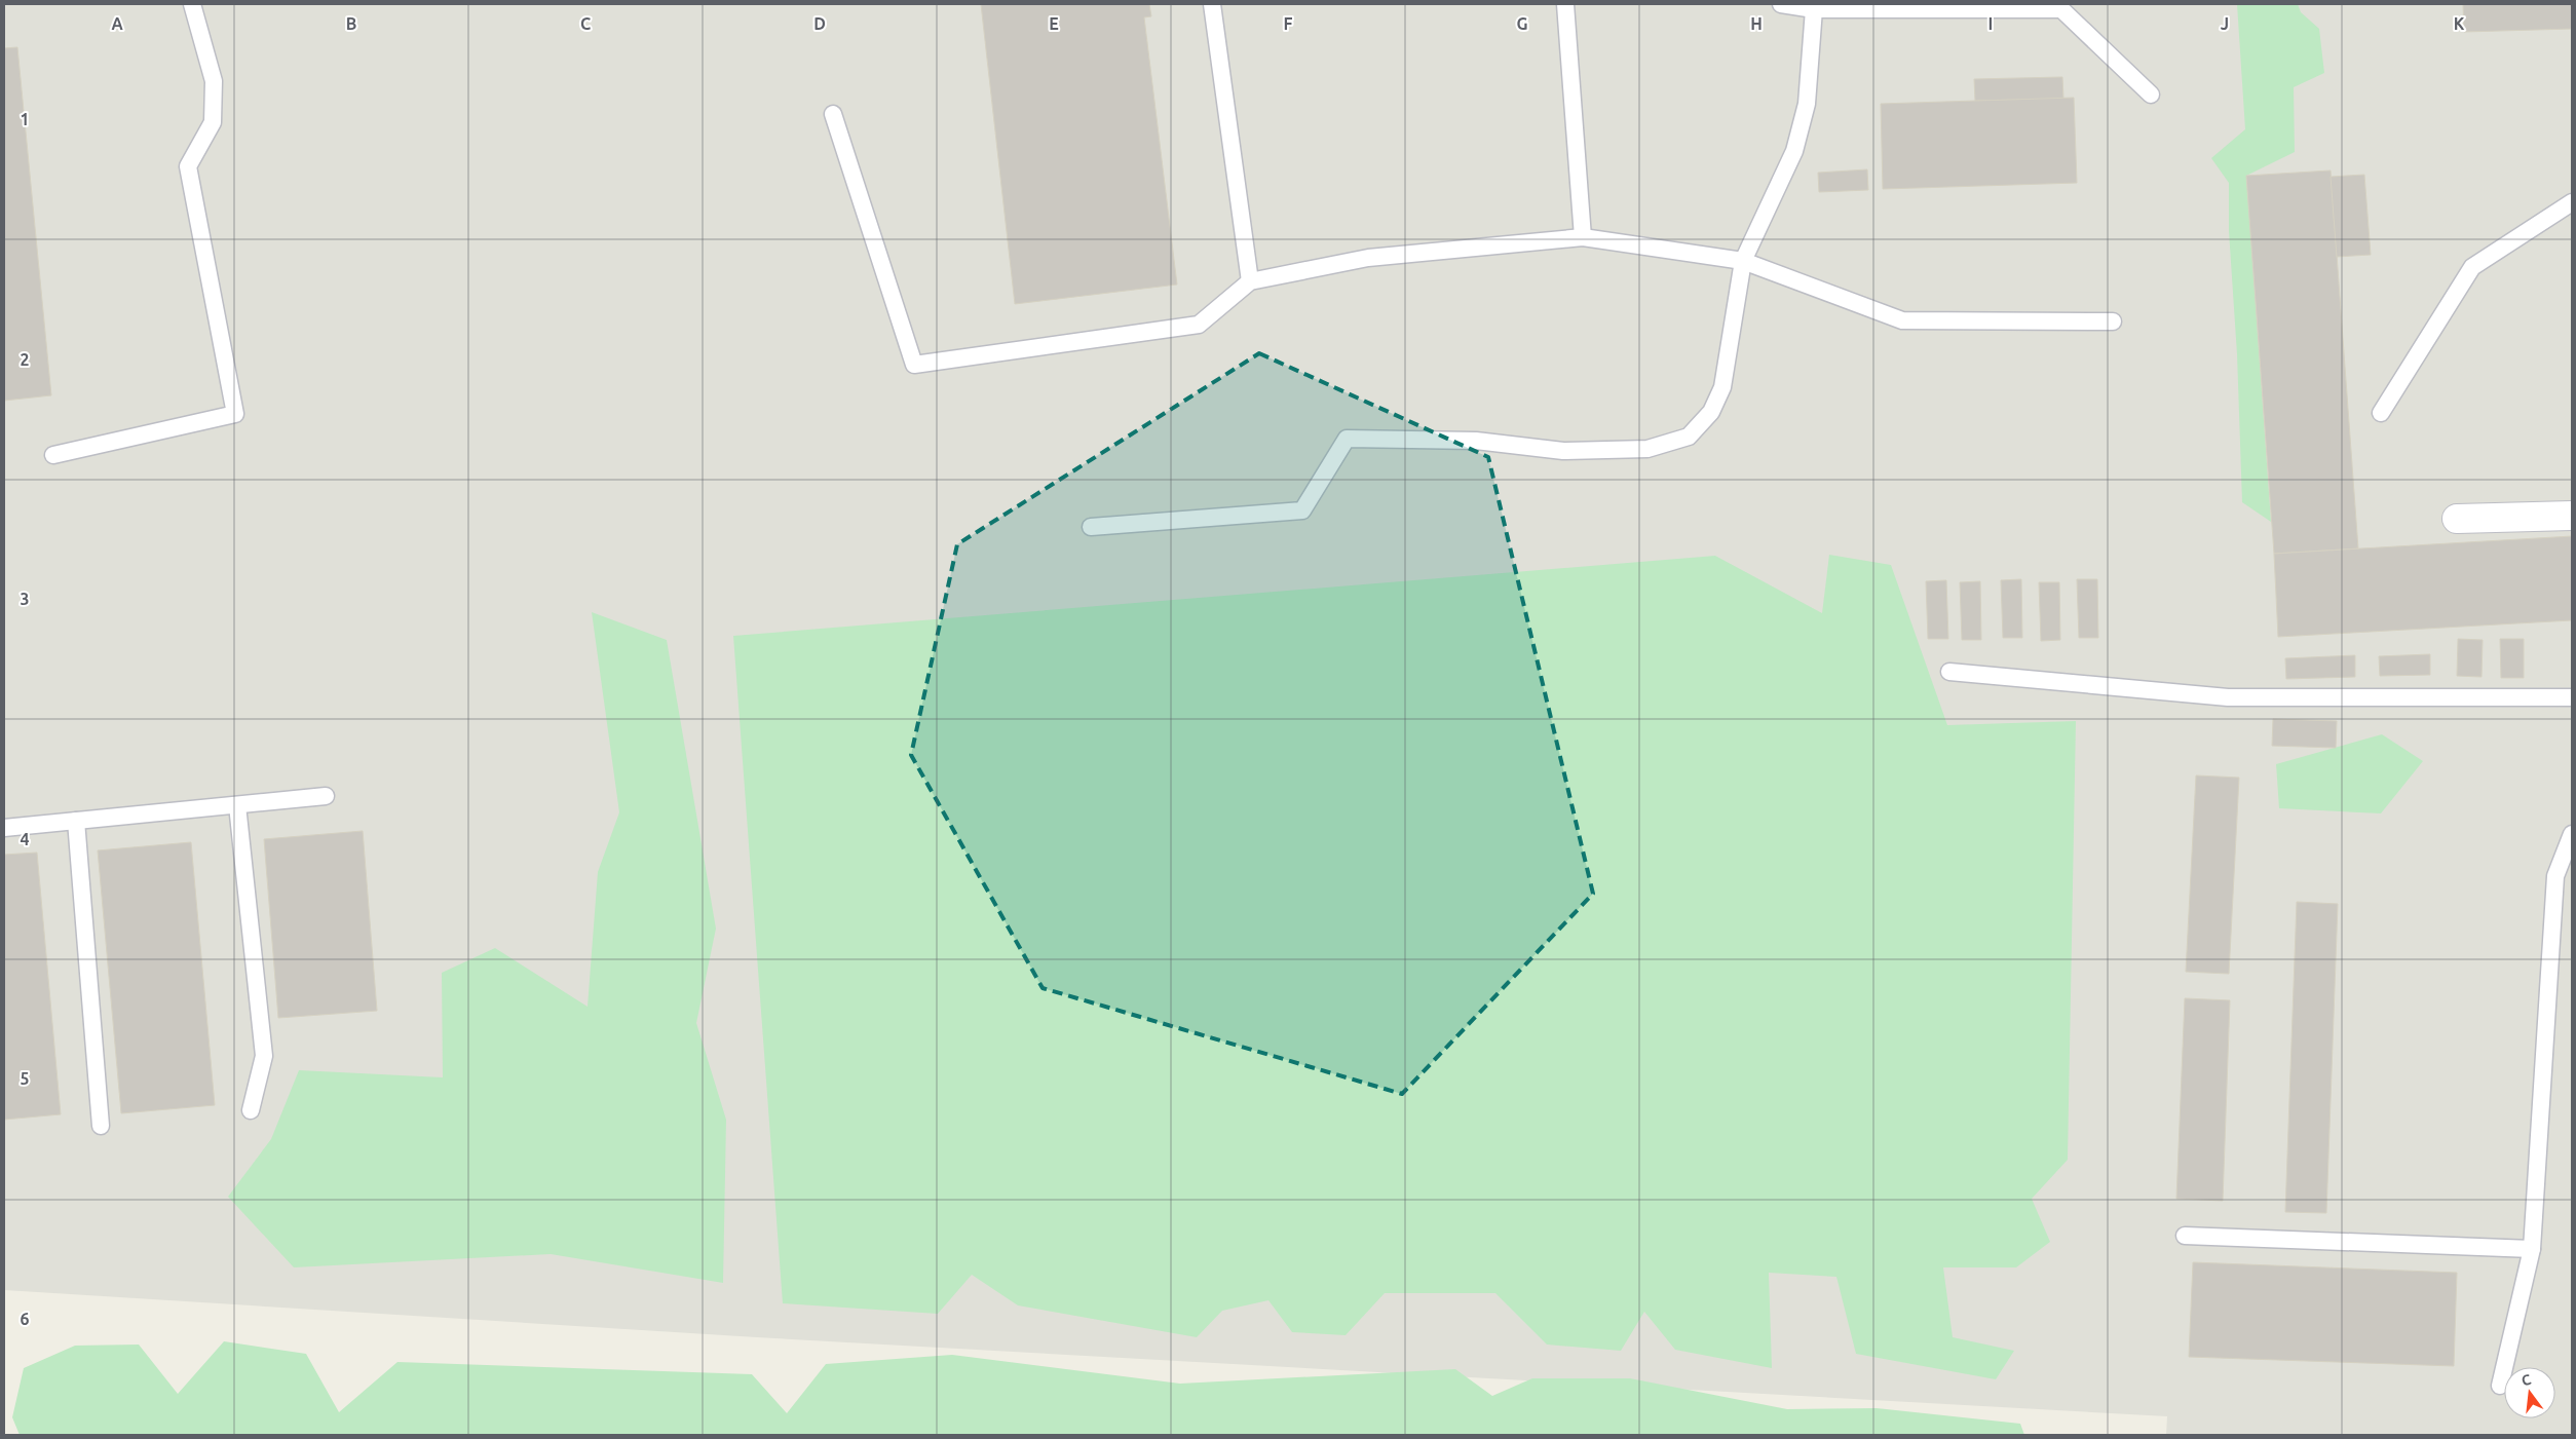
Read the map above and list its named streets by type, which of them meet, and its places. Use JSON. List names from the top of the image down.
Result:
{
  "north": "top",
  "grid": {
    "columns": [
      "A",
      "B",
      "C",
      "D",
      "E",
      "F",
      "G",
      "H",
      "I",
      "J",
      "K"
    ],
    "rows": [
      "1",
      "2",
      "3",
      "4",
      "5",
      "6"
    ]
  }
}
